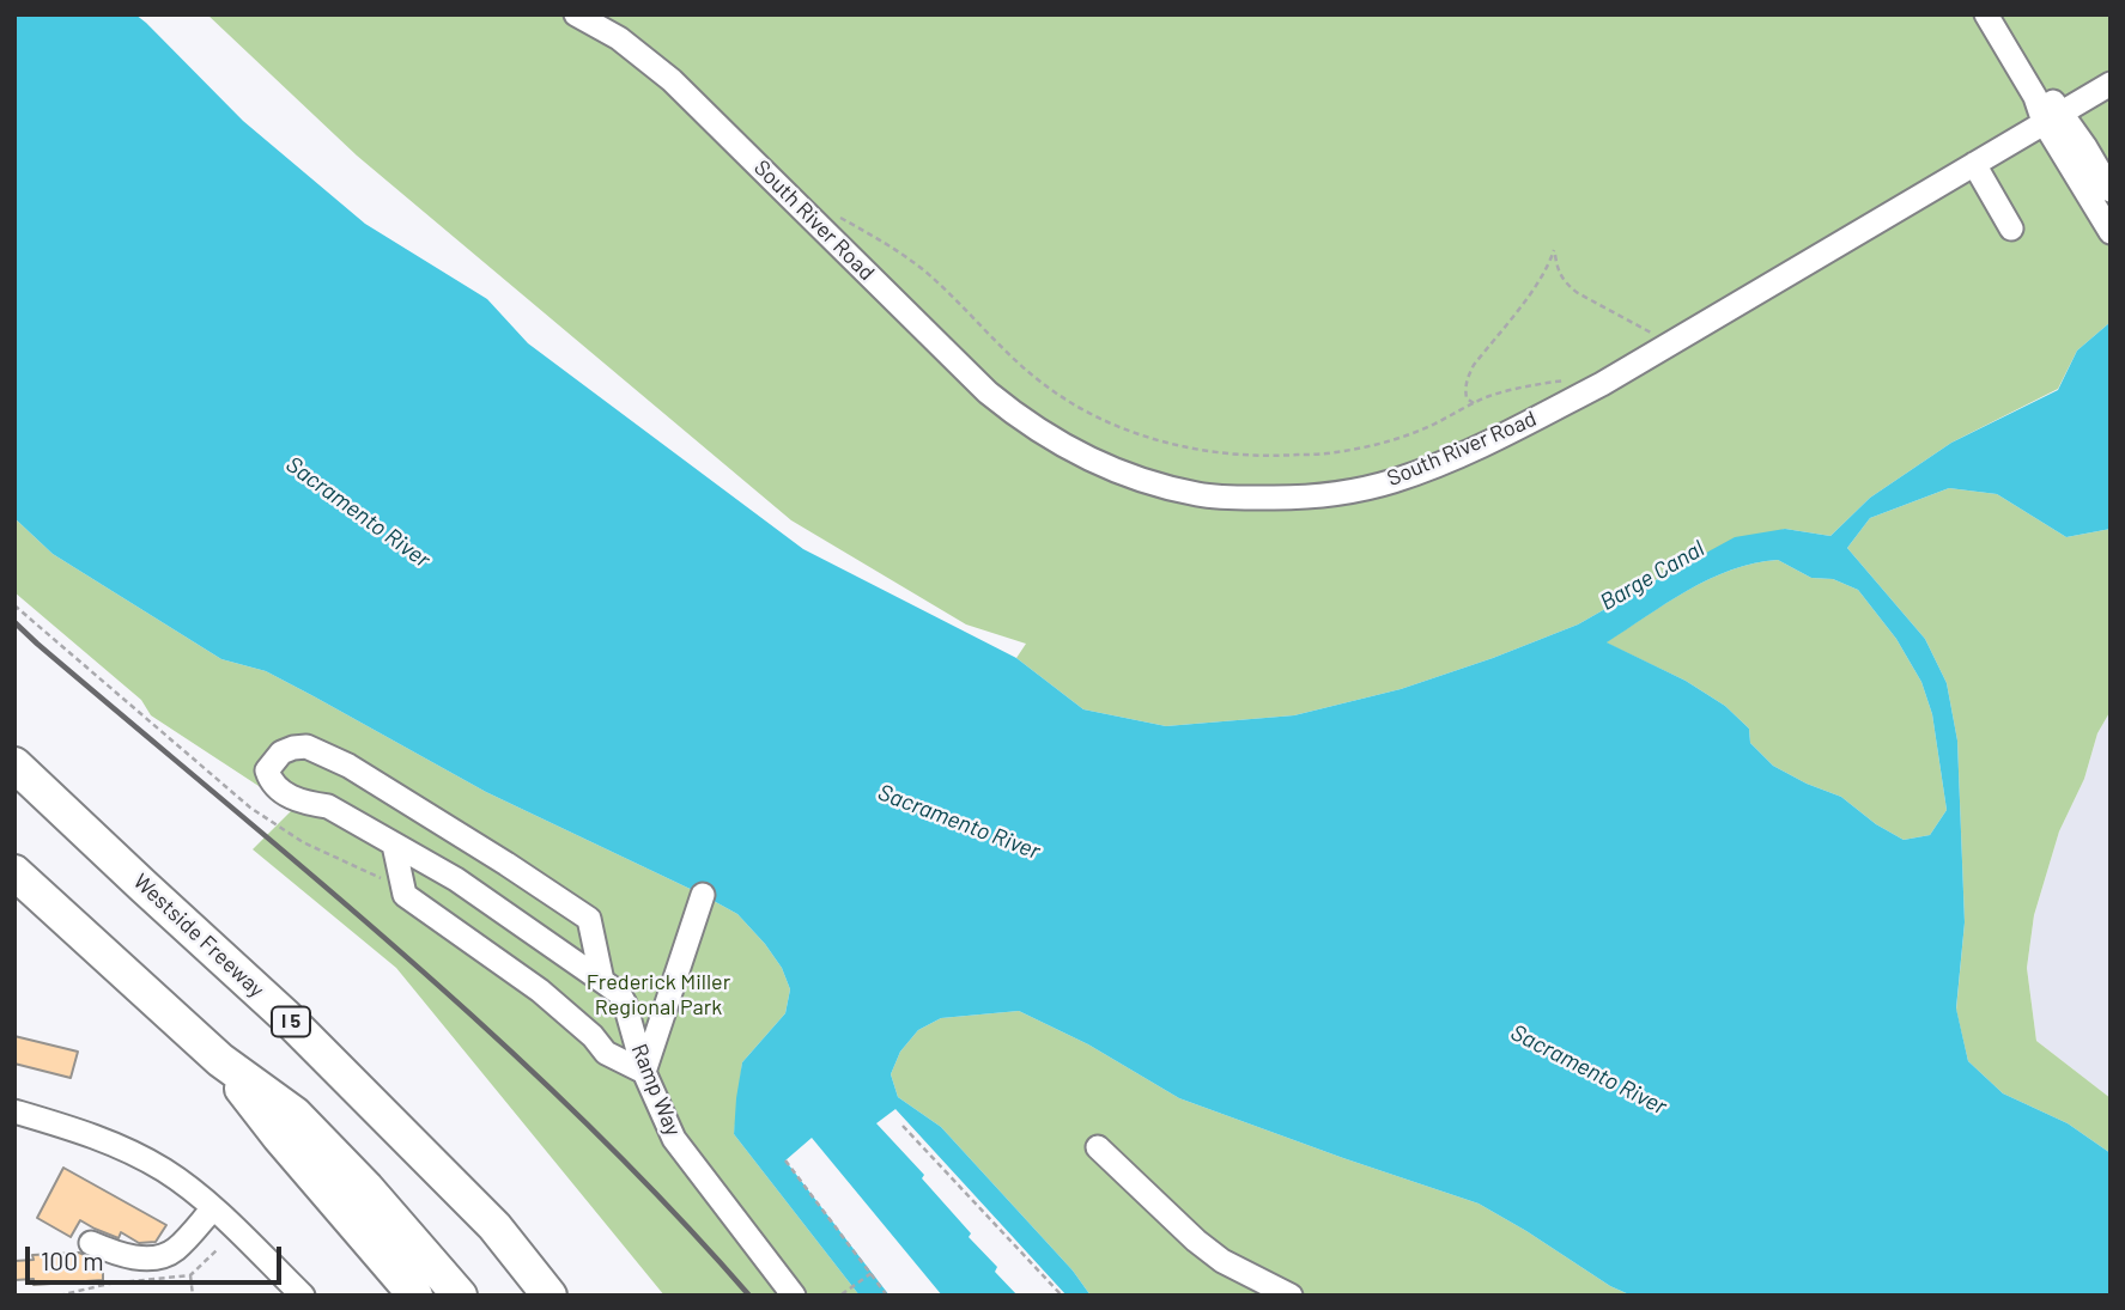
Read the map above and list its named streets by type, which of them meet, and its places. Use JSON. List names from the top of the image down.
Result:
{
  "streets": {
    "highway": ["Westside Freeway", "I 5"],
    "street": ["South River Road", "Ramp Way"]
  },
  "water": ["Sacramento River", "Barge Canal"],
  "parks": ["Frederick Miller Regional Park"],
  "scale_bar": "100 m"
}
